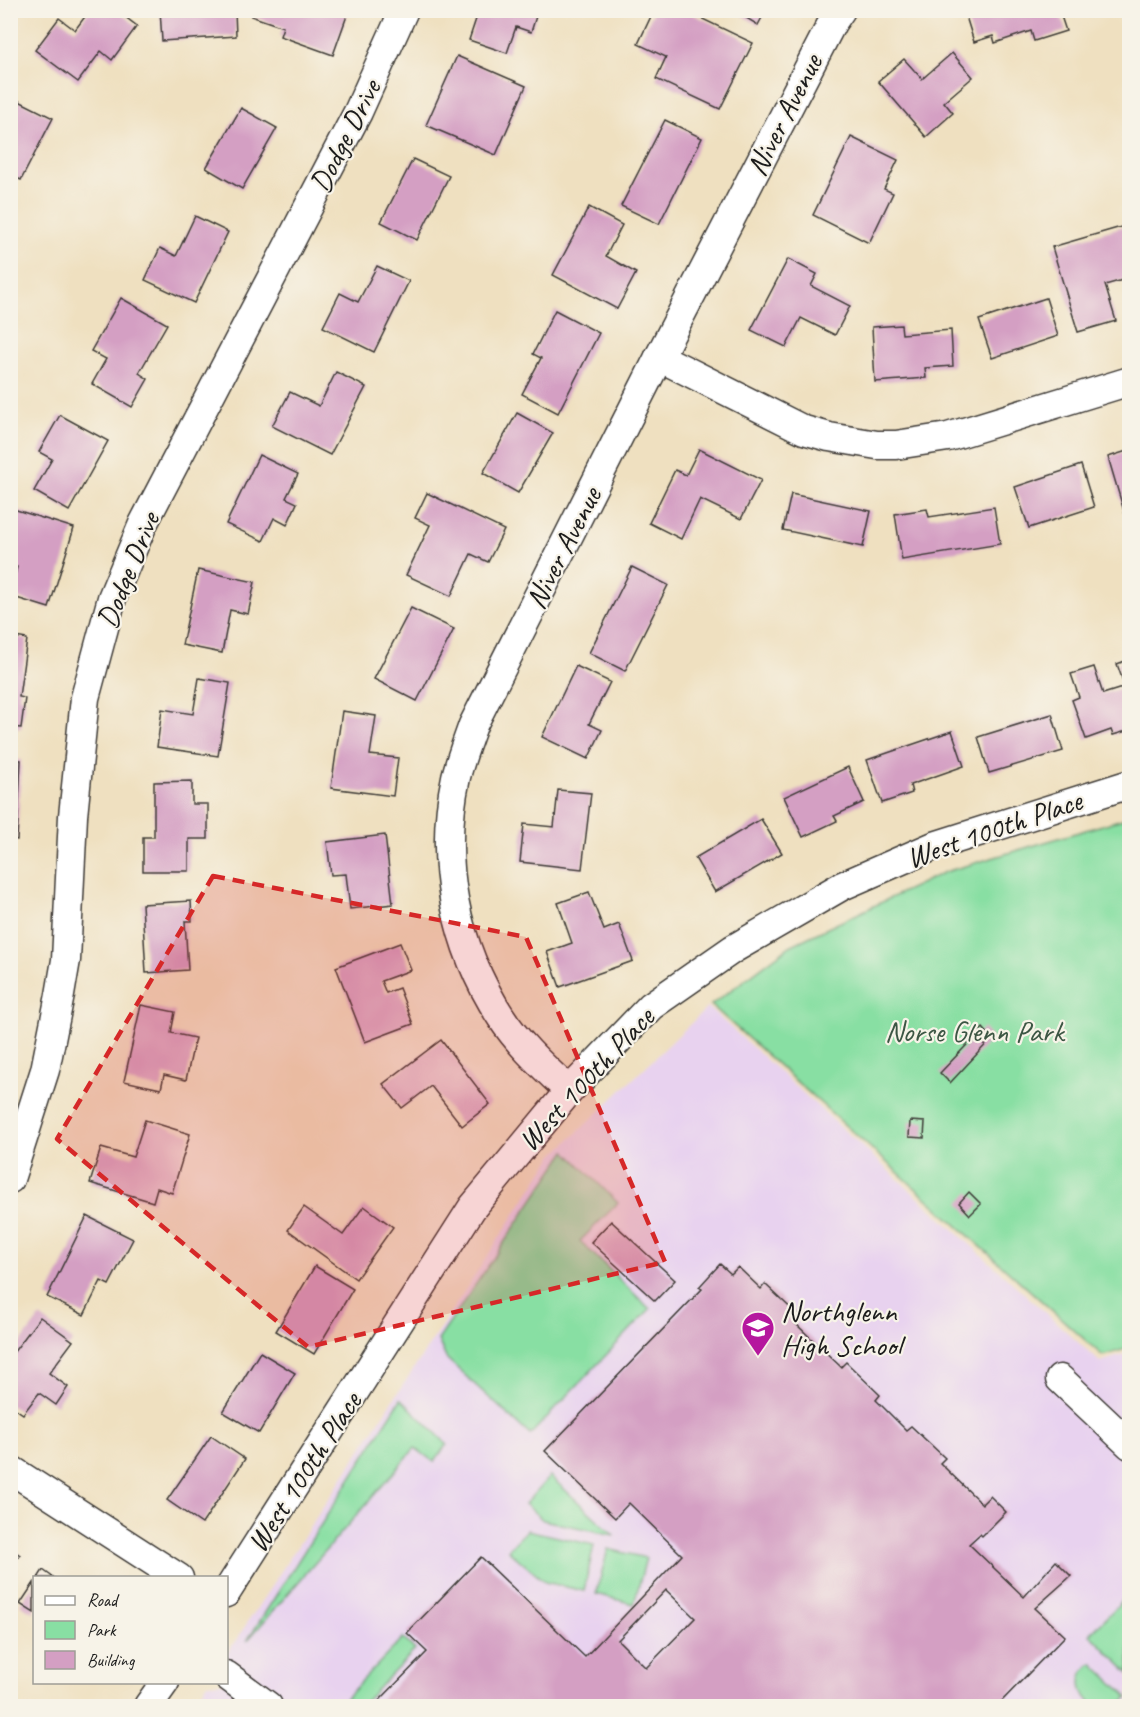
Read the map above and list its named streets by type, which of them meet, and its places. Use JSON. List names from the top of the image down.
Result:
{
  "streets": {
    "street": ["Niver Avenue", "Dodge Drive", "West 100th Place"]
  },
  "crossings": [
    ["Niver Avenue", "West 100th Place"]
  ],
  "parks": ["Norse Glenn Park"],
  "places": {
    "school or university": ["Northglenn High School"]
  },
  "legend": ["Road", "Park", "Building"]
}
